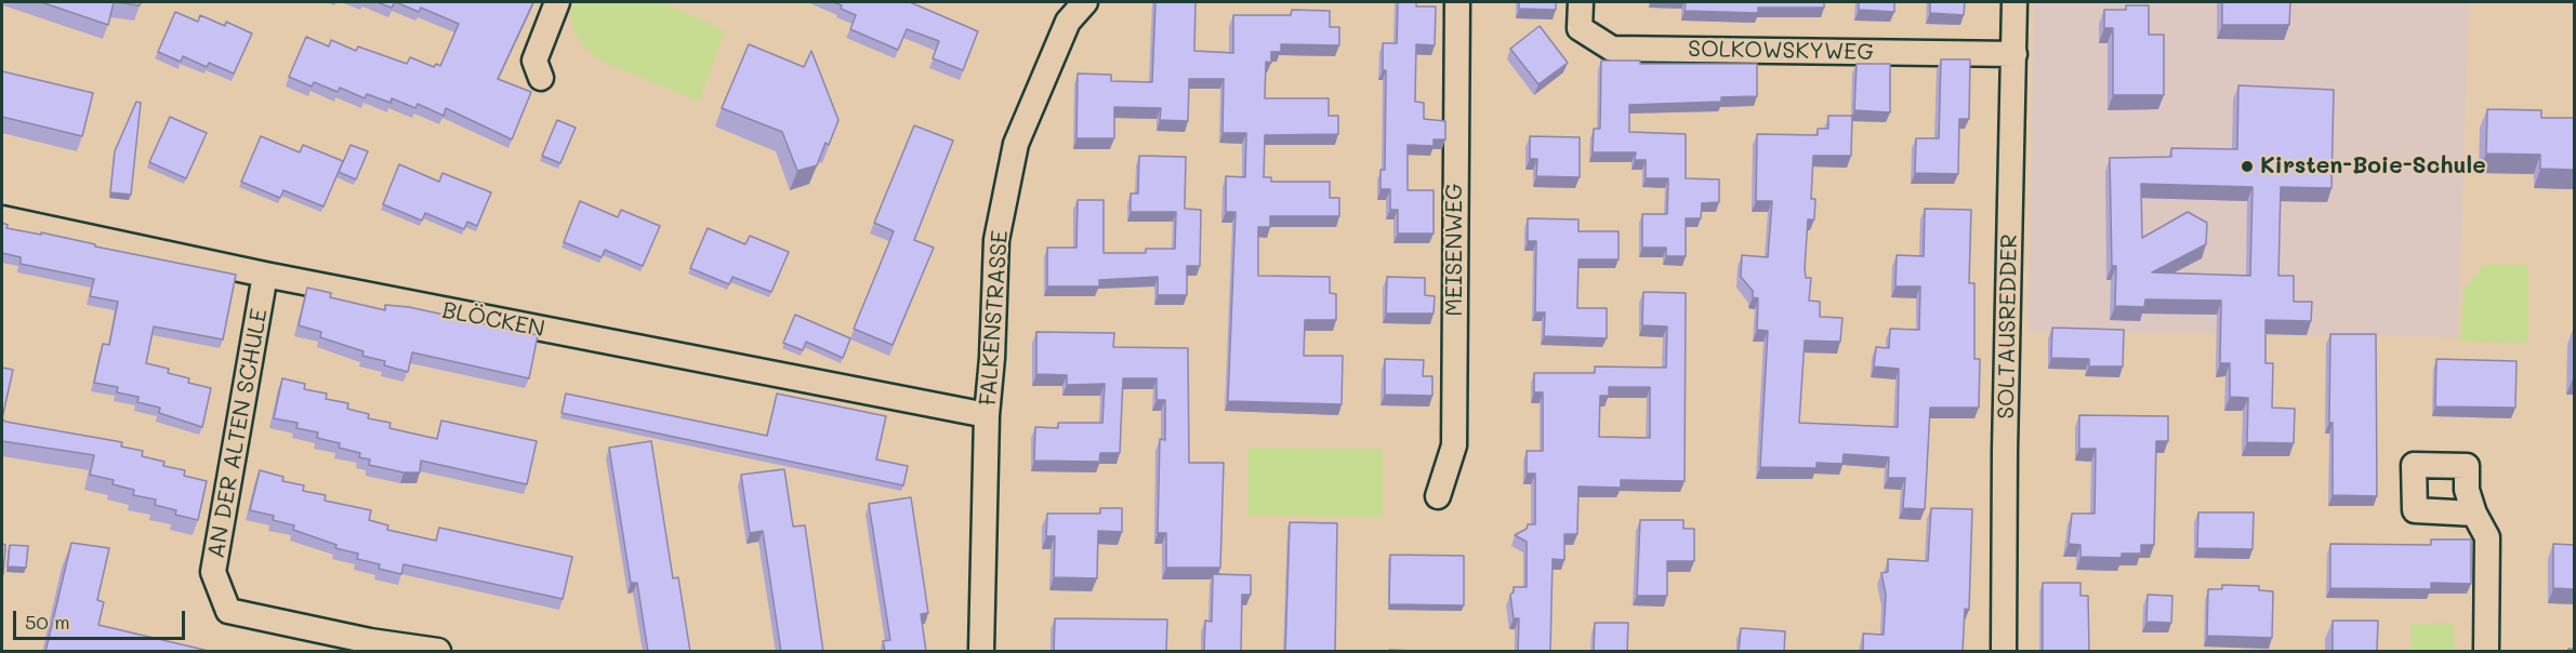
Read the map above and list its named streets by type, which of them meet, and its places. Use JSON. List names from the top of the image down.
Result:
{
  "streets": {
    "street": [
      "SOLKOWSKYWEG",
      "MEISENWEG",
      "FALKENSTRASSE",
      "BLÖCKEN",
      "SOLTAUSREDDER",
      "AN DER ALTEN SCHULE"
    ]
  },
  "crossings": [
    ["SOLKOWSKYWEG", "SOLTAUSREDDER"],
    ["FALKENSTRASSE", "BLÖCKEN"],
    ["BLÖCKEN", "AN DER ALTEN SCHULE"]
  ],
  "places": ["Kirsten-Boie-Schule"],
  "scale_bar": "50 m"
}
